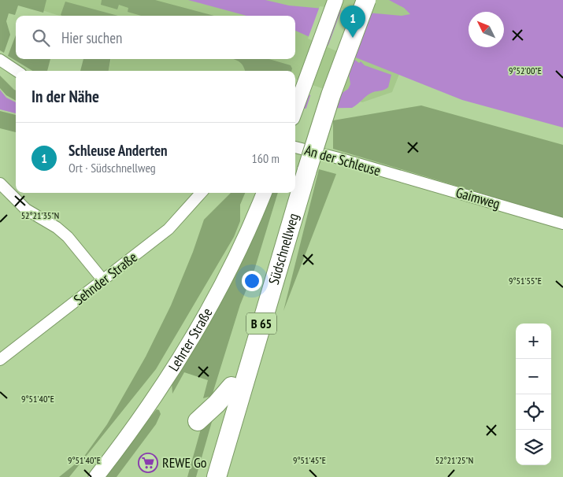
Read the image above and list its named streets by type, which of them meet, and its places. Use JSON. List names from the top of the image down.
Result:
{
  "streets": {
    "highway": ["Südschnellweg", "B 65"],
    "main road": ["Lehrter Straße"],
    "street": ["An der Schleuse", "Gaimweg", "Sehnder Straße"]
  },
  "crossings": [
    ["An der Schleuse", "Gaimweg"]
  ],
  "places": {
    "supermarket": ["REWE Go"]
  },
  "north": "top left",
  "page": {
    "pins": "1",
    "search": "Hier suchen",
    "heading": "In der Nähe",
    "list": [
      {
        "mark": "1",
        "name": "Schleuse Anderten",
        "note": "Ort · Südschnellweg",
        "value": "160 m"
      }
    ],
    "map_buttons": ["+", "−"]
  },
  "coordinates": [
    "9°52'00\"E",
    "52°21'35\"N",
    "9°51'55\"E",
    "9°51'40\"E",
    "52°21'25\"N",
    "9°51'45\"E"
  ]
}
